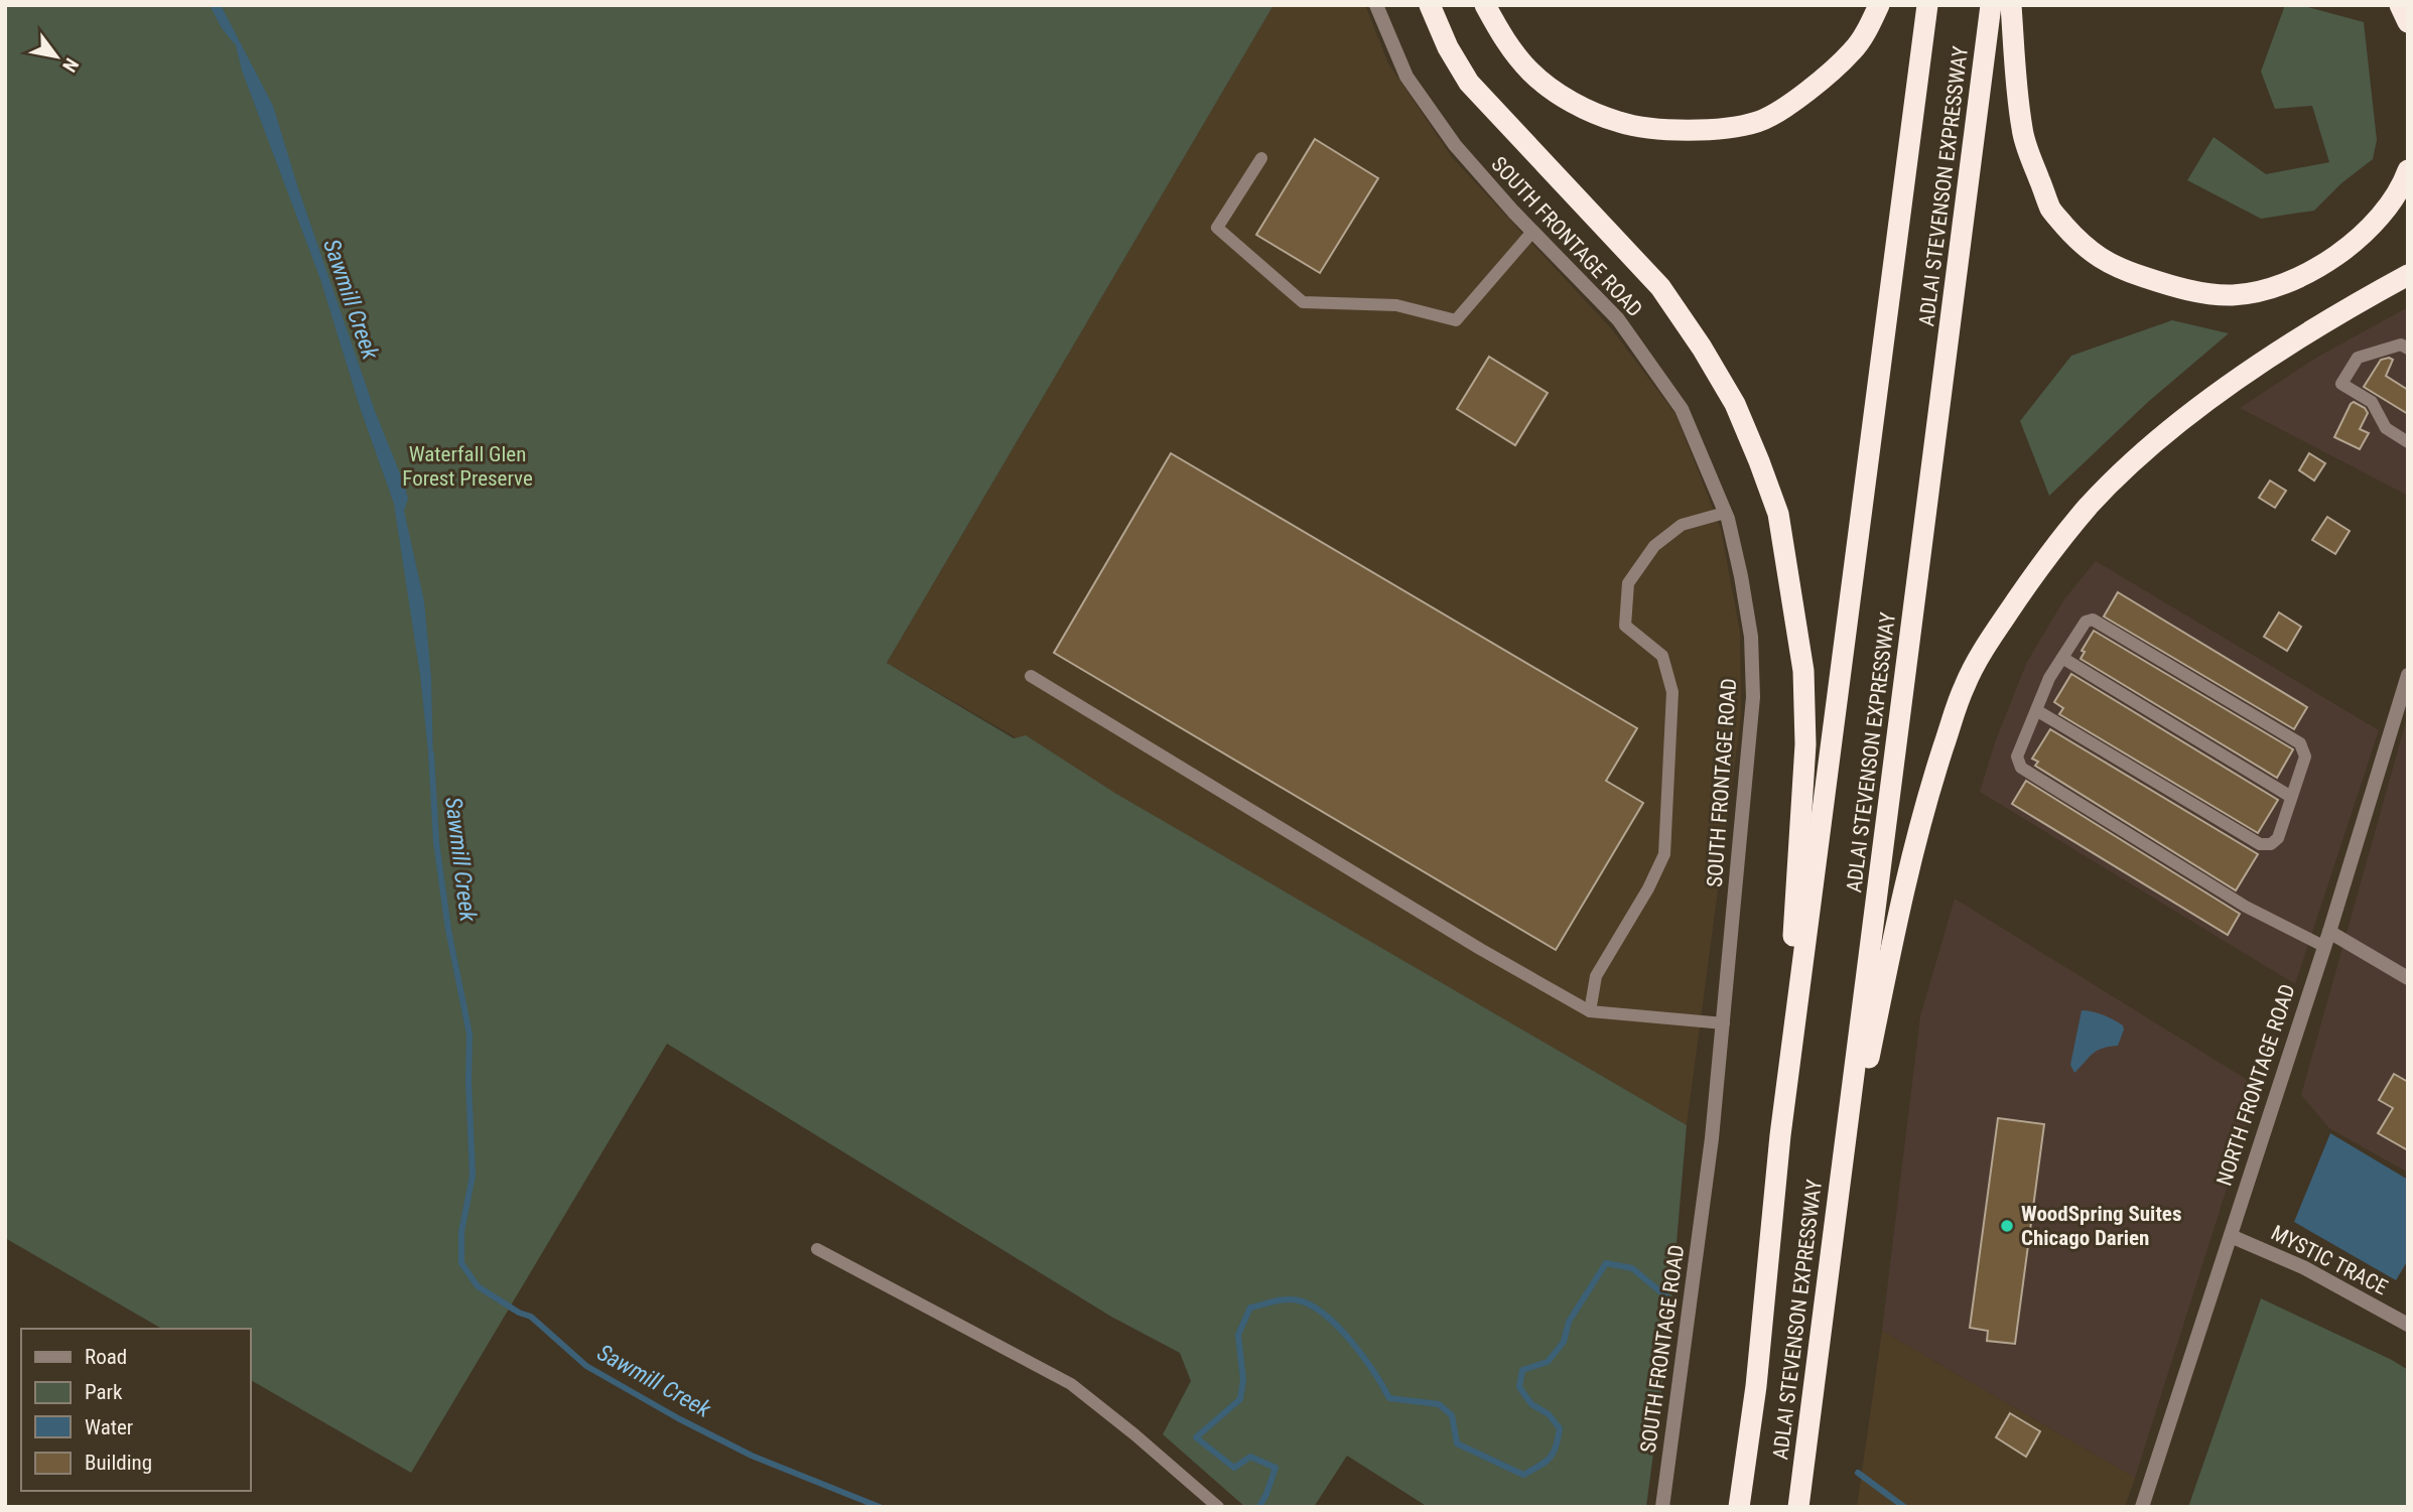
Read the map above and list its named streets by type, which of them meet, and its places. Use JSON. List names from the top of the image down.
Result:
{
  "streets": {
    "highway": ["ADLAI STEVENSON EXPRESSWAY"],
    "street": ["SOUTH FRONTAGE ROAD", "NORTH FRONTAGE ROAD", "MYSTIC TRACE"]
  },
  "crossings": [
    ["NORTH FRONTAGE ROAD", "MYSTIC TRACE"]
  ],
  "water": ["Sawmill Creek"],
  "parks": ["Waterfall Glen Forest Preserve"],
  "places": ["WoodSpring Suites Chicago Darien"],
  "legend": [
    "Road",
    "Park",
    "Water",
    "Building"
  ],
  "north": "bottom right"
}
